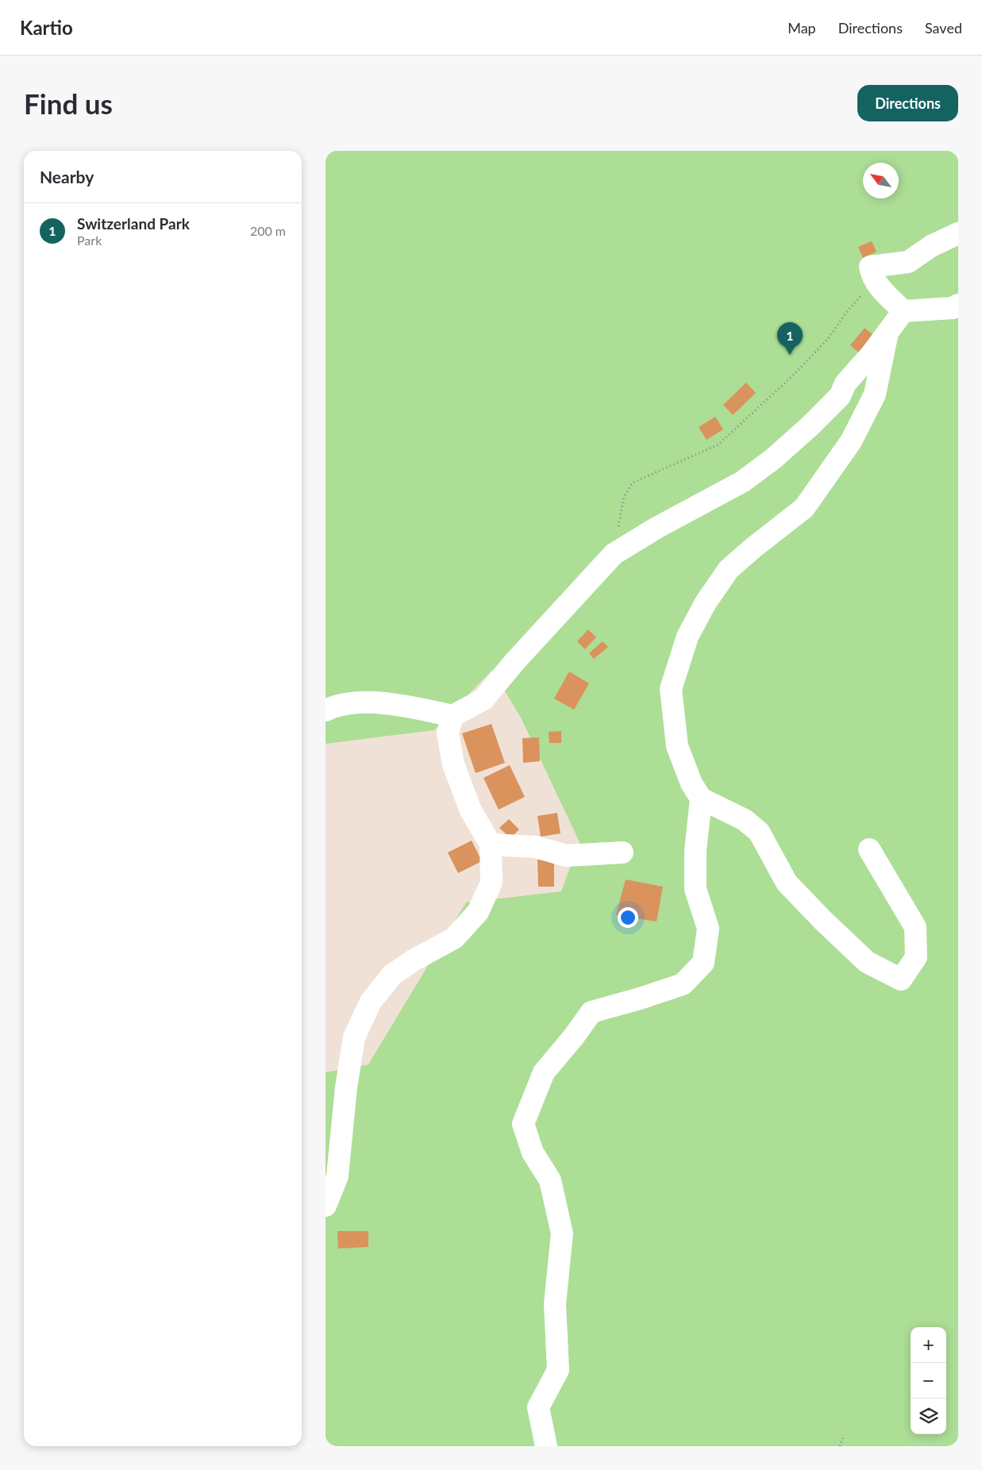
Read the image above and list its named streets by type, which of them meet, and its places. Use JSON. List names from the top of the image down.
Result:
{
  "north": "top left",
  "page": {
    "header": "Kartio",
    "nav": ["Map", "Directions", "Saved"],
    "buttons": "Directions",
    "title": "Find us",
    "heading": "Nearby",
    "list": [
      {
        "mark": "1",
        "name": "Switzerland Park",
        "note": "Park",
        "value": "200 m"
      }
    ],
    "pins": "1",
    "map_buttons": ["+", "−"]
  }
}
